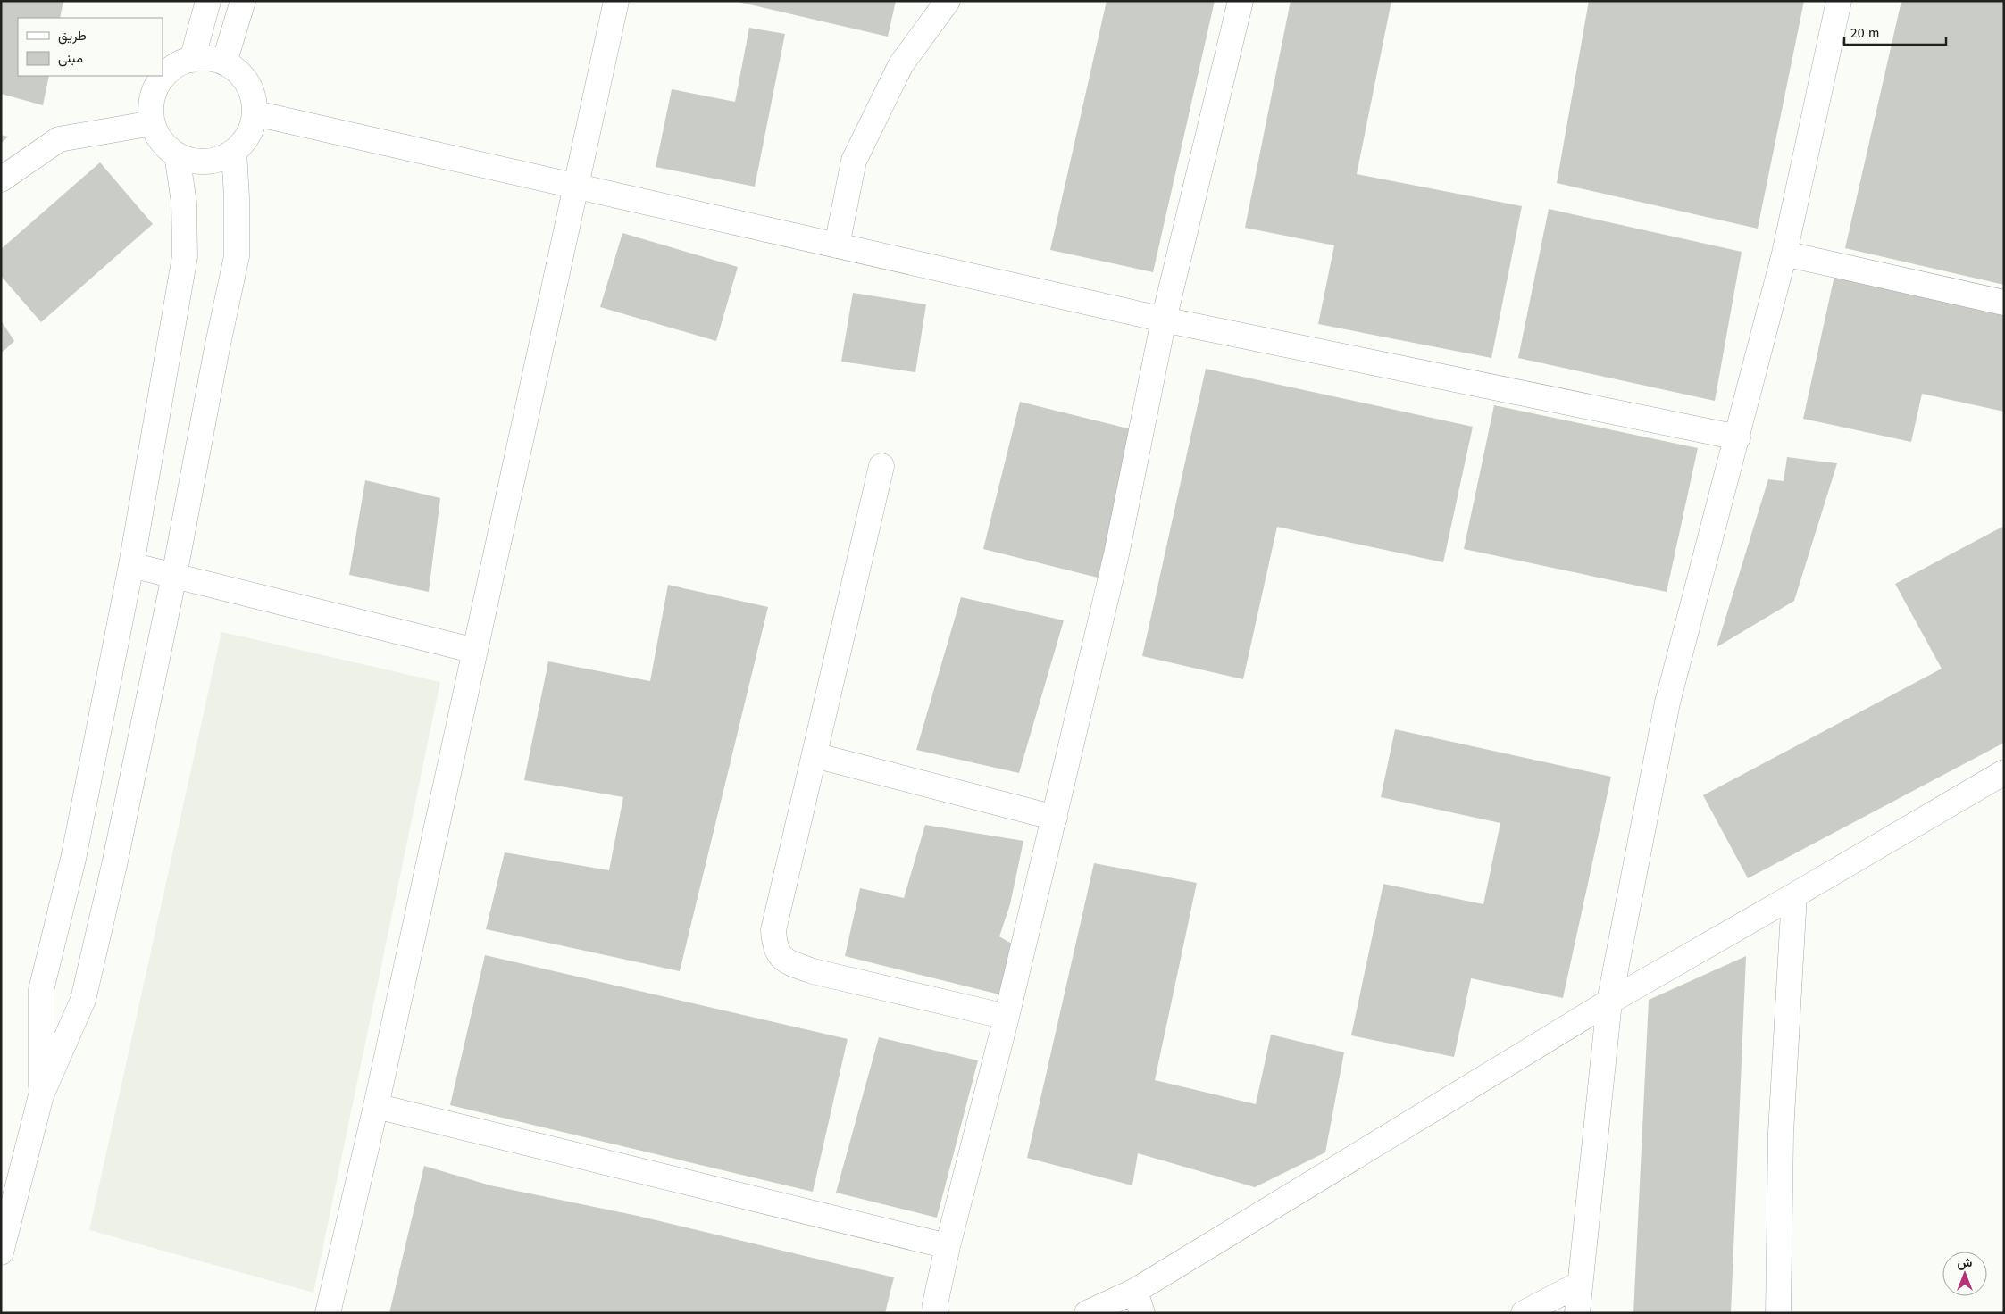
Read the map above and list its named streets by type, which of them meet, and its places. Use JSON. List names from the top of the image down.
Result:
{
  "legend": ["طريق", "مبنى"],
  "scale_bar": "20 m",
  "north": "top"
}
